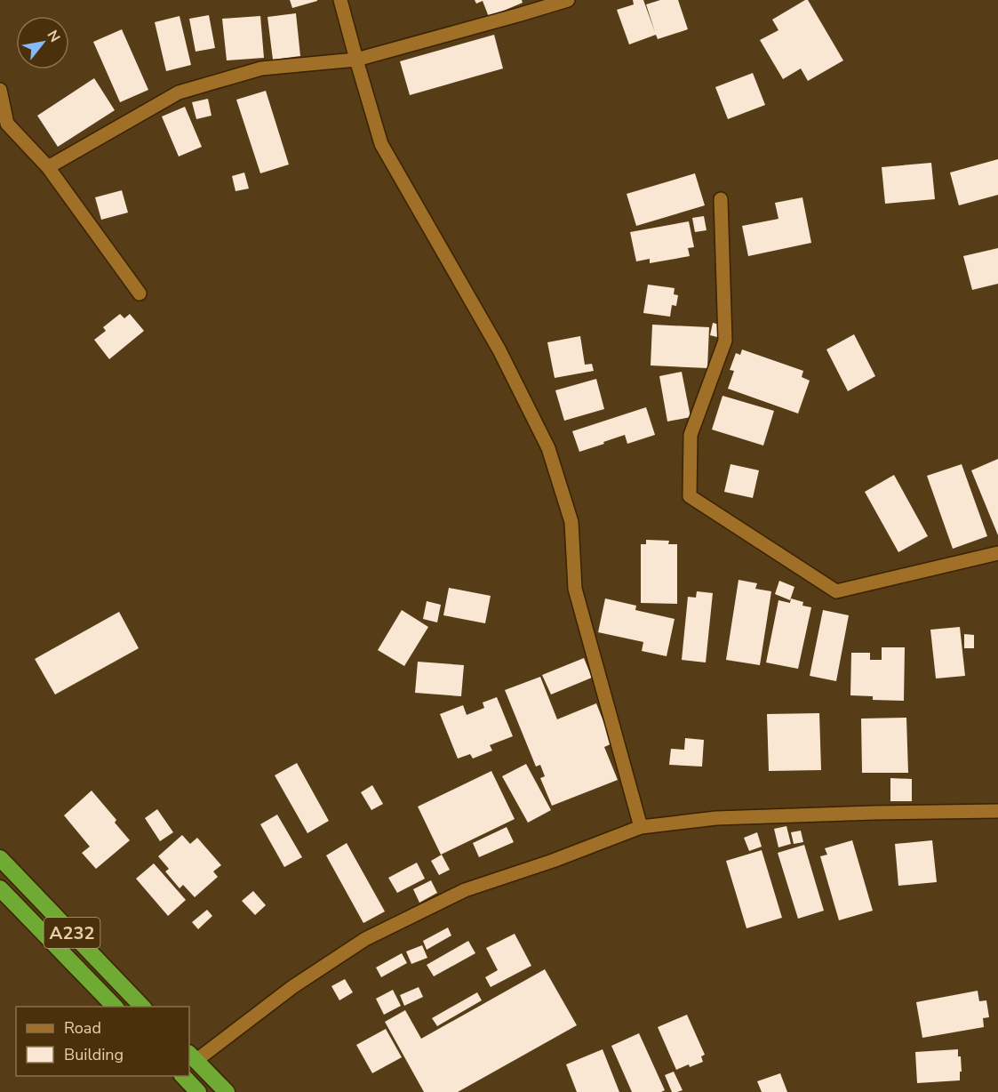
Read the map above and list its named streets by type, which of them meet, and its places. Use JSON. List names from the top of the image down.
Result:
{
  "streets": {
    "highway": ["A232"]
  },
  "legend": ["Road", "Building"],
  "north": "top right"
}
